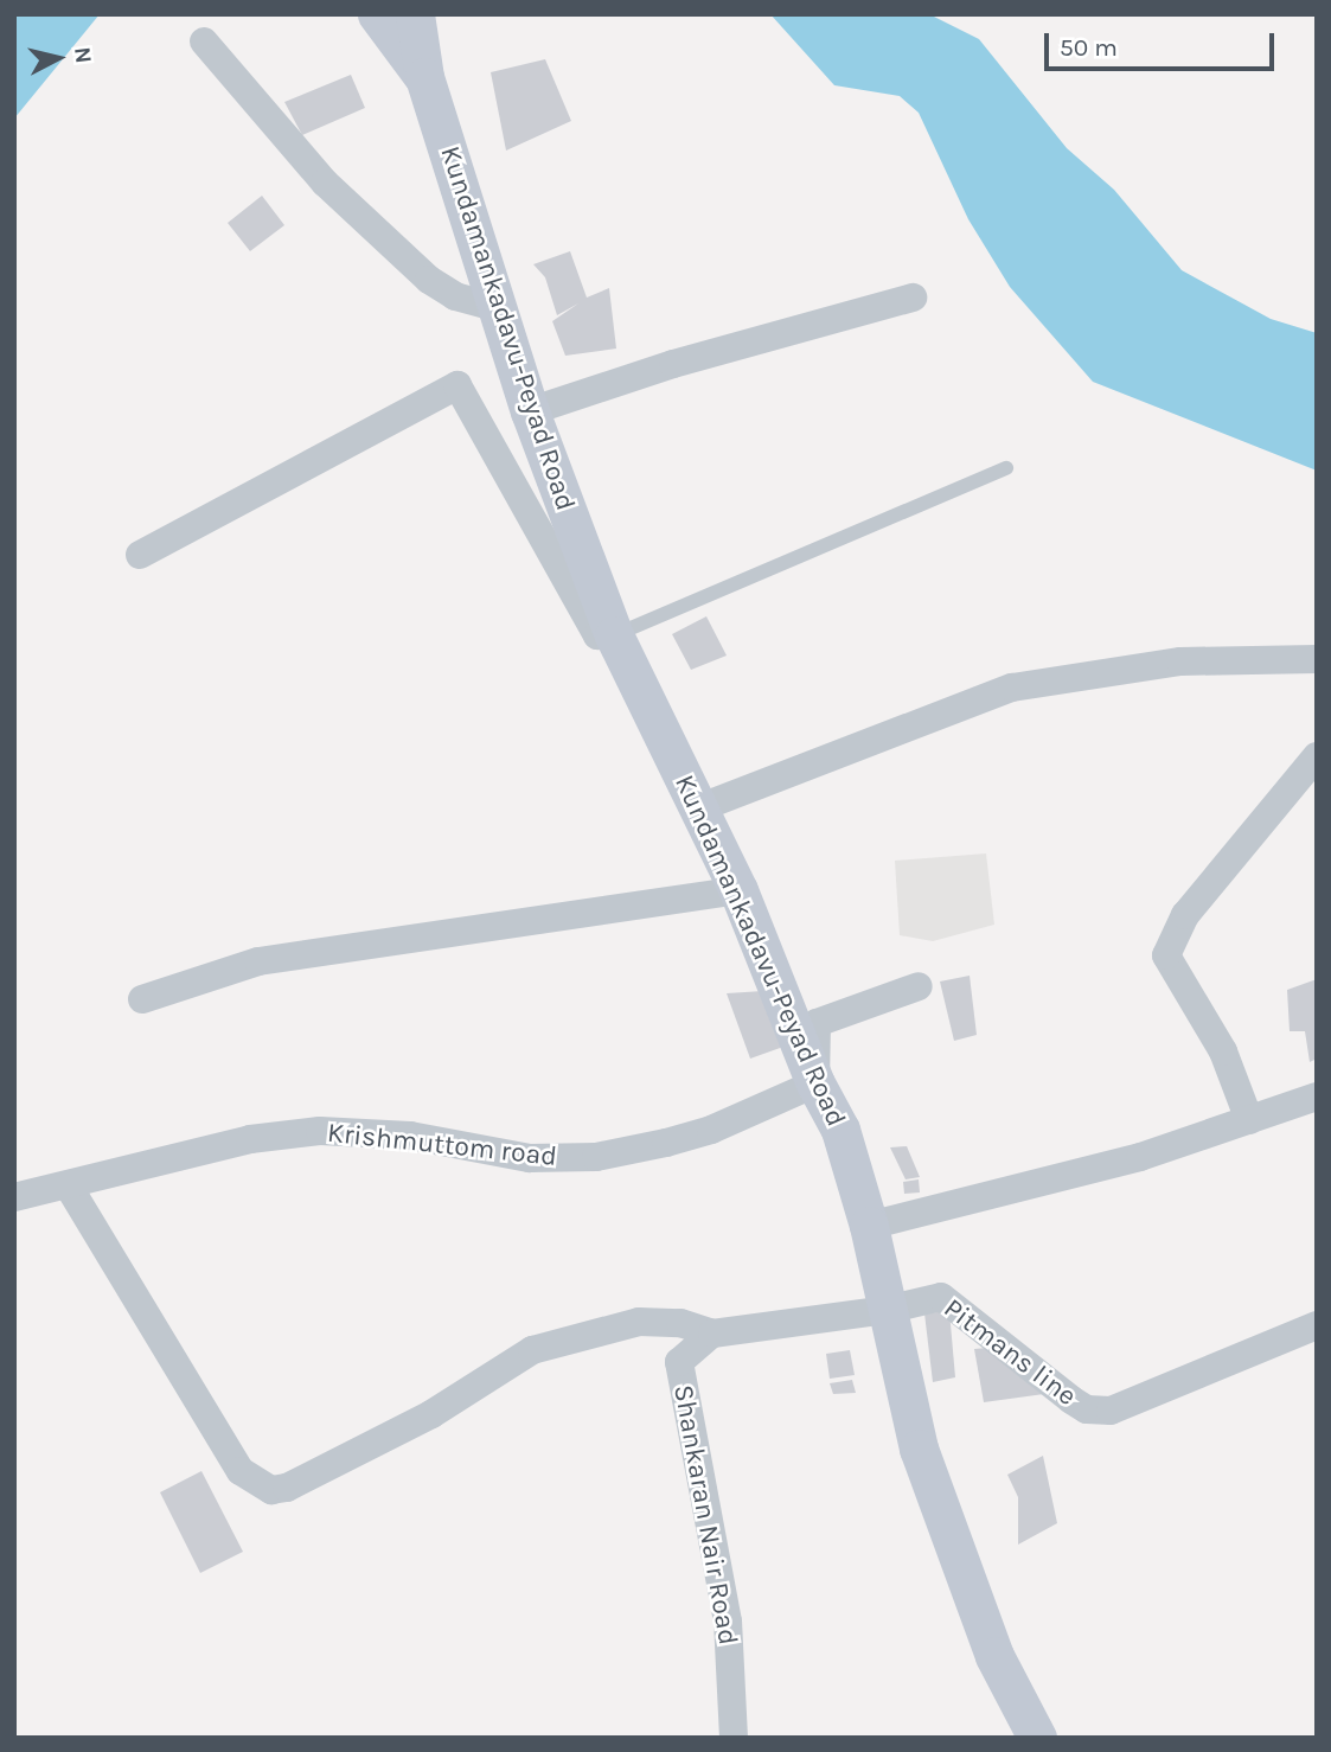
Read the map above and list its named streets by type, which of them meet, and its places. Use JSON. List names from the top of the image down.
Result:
{
  "streets": {
    "main road": ["Kundamankadavu-Peyad Road"],
    "street": ["Krishmuttom road", "Pitmans line", "Shankaran Nair Road"]
  },
  "crossings": [
    ["Kundamankadavu-Peyad Road", "Krishmuttom road"],
    ["Kundamankadavu-Peyad Road", "Pitmans line"]
  ],
  "scale_bar": "50 m",
  "north": "right"
}
